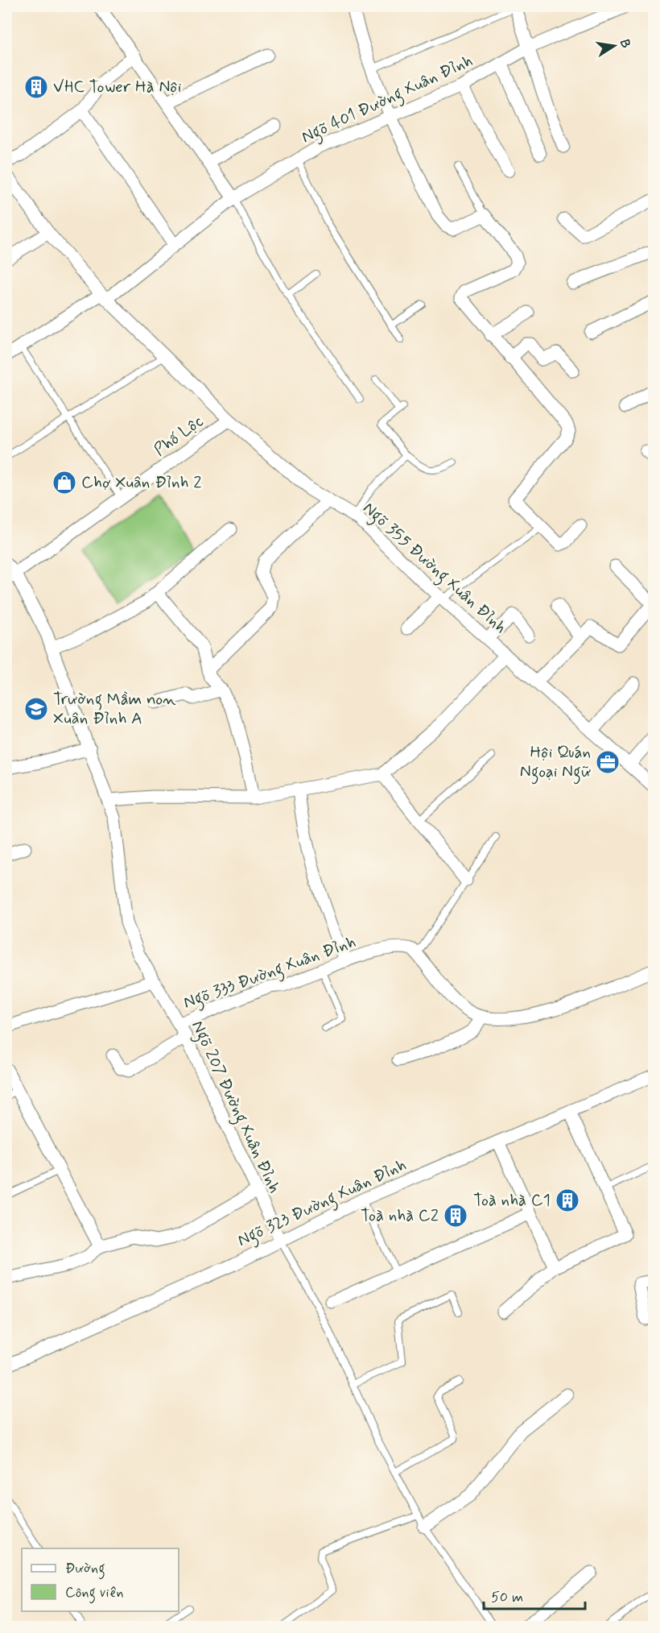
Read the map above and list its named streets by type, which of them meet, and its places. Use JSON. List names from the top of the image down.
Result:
{
  "streets": {
    "street": [
      "Ngõ 401 Đường Xuân Đỉnh",
      "Phố Lộc",
      "Ngõ 355 Đường Xuân Đỉnh",
      "Ngõ 333 Đường Xuân Đỉnh",
      "Ngõ 207 Đường Xuân Đỉnh",
      "Ngõ 323 Đường Xuân Đỉnh"
    ]
  },
  "crossings": [
    ["Ngõ 401 Đường Xuân Đỉnh", "Ngõ 355 Đường Xuân Đỉnh"],
    ["Phố Lộc", "Ngõ 355 Đường Xuân Đỉnh"],
    ["Phố Lộc", "Ngõ 207 Đường Xuân Đỉnh"],
    ["Ngõ 333 Đường Xuân Đỉnh", "Ngõ 207 Đường Xuân Đỉnh"],
    ["Ngõ 207 Đường Xuân Đỉnh", "Ngõ 323 Đường Xuân Đỉnh"]
  ],
  "places": {
    "building": ["VHC Tower Hà Nội", "Toà nhà C1", "Toà nhà C2"],
    "shop": ["Chợ Xuân Đỉnh 2"],
    "school or university": ["Trường Mầm non Xuân Đỉnh A"],
    "office": ["Hội Quán Ngoại Ngữ"]
  },
  "legend": ["Đường", "Công viên"],
  "scale_bar": "50 m",
  "north": "right"
}
